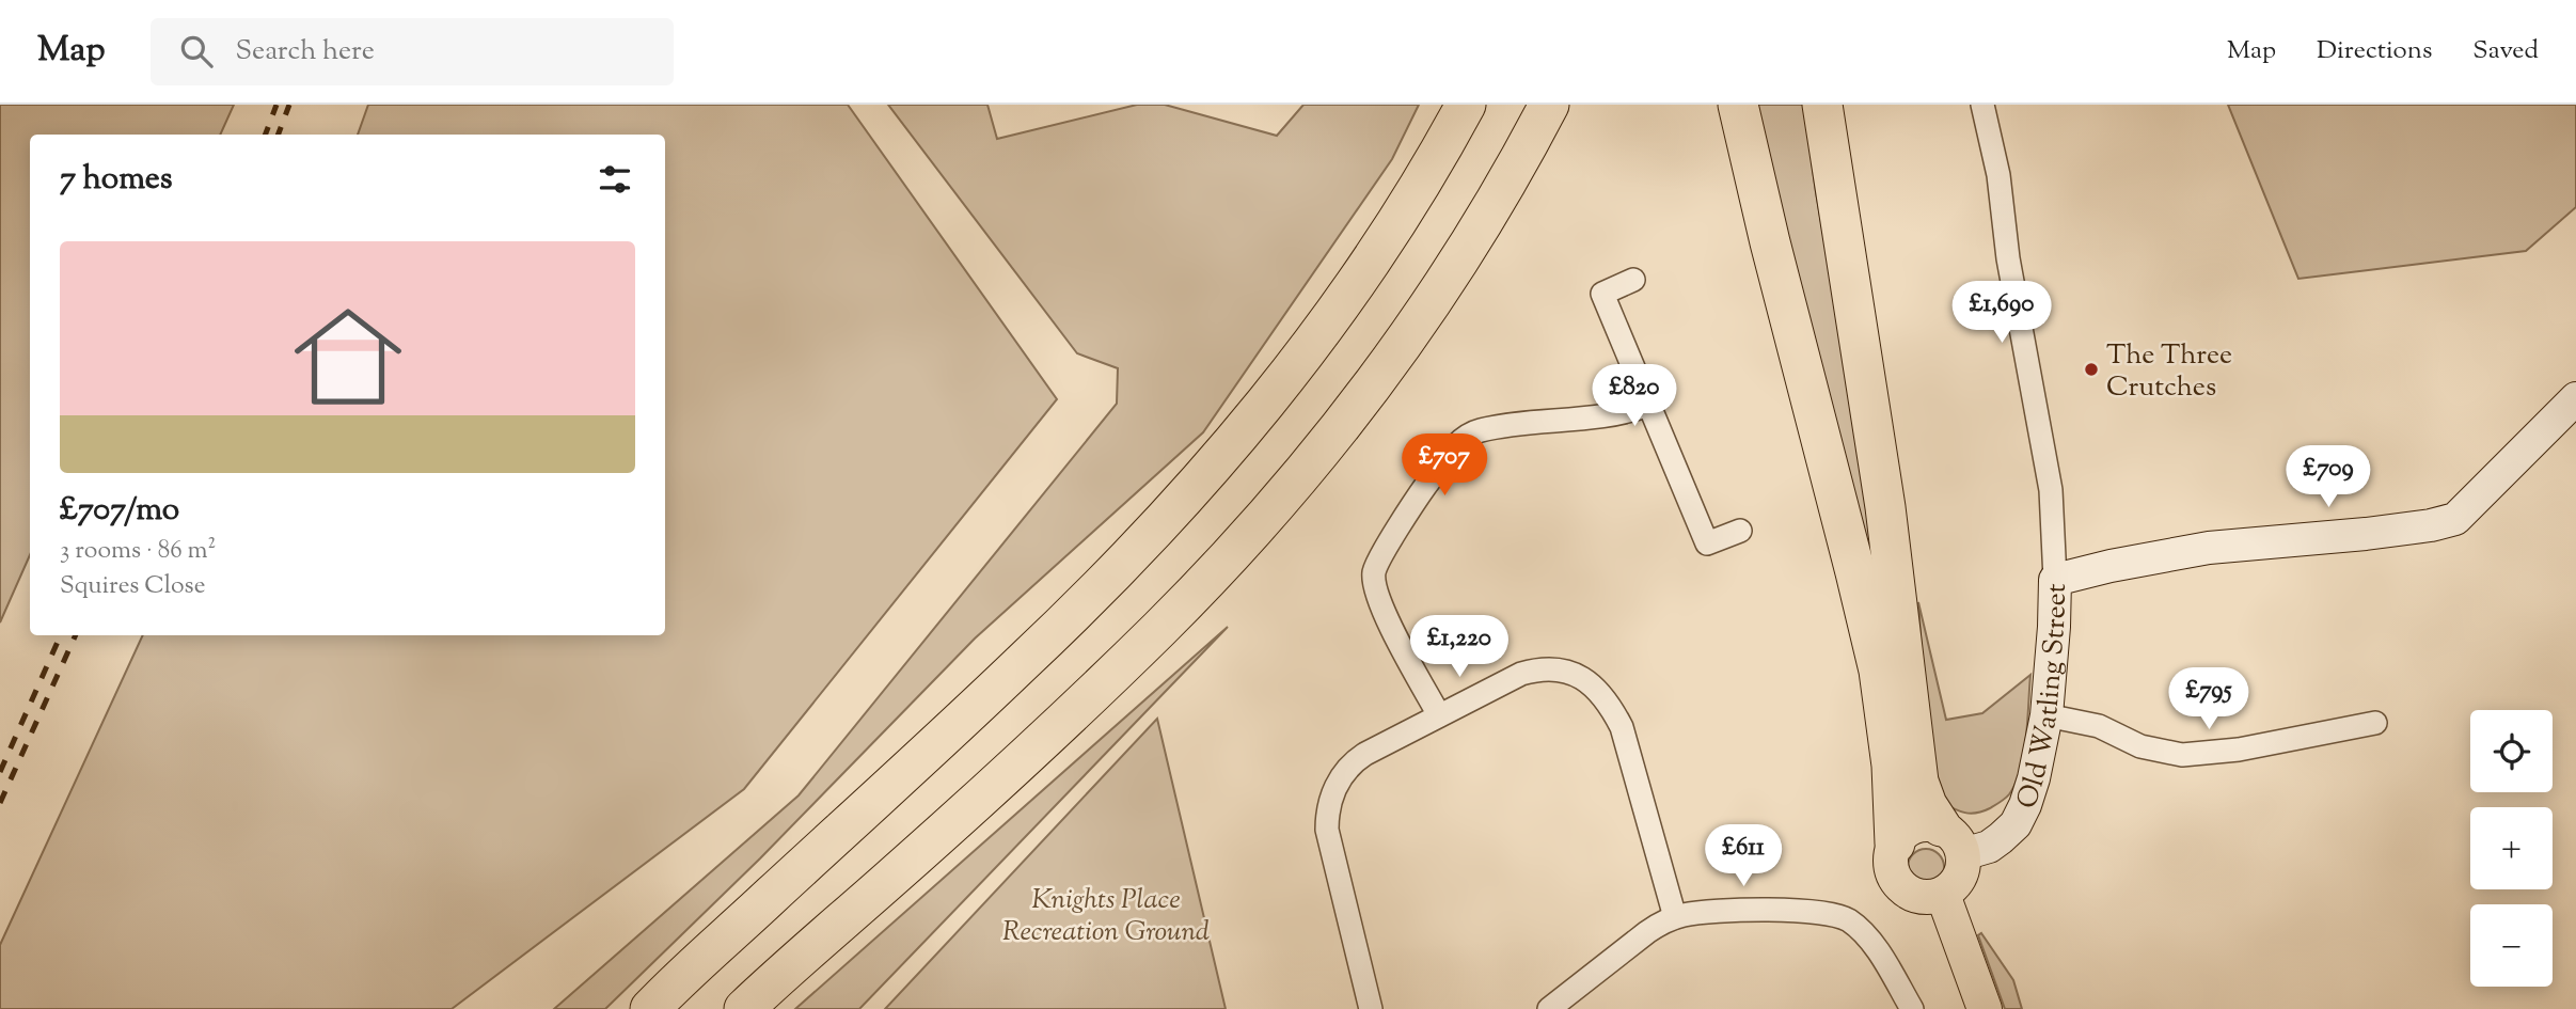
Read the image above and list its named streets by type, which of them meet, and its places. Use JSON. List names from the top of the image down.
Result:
{
  "streets": {
    "street": ["Old Watling Street"]
  },
  "parks": ["Knights Place Recreation Ground"],
  "places": ["The Three Crutches"],
  "page": {
    "header": "Map",
    "search": "Search here",
    "nav": ["Map", "Directions", "Saved"],
    "heading": "7 homes",
    "list": [
      {
        "name": "£707/mo",
        "note": "3 rooms · 86 m² · Squires Close"
      }
    ],
    "price": [
      "£1,690",
      "£820",
      "£707",
      "£709",
      "£1,220",
      "£795",
      "£611"
    ],
    "map_buttons": ["+", "−"]
  }
}
